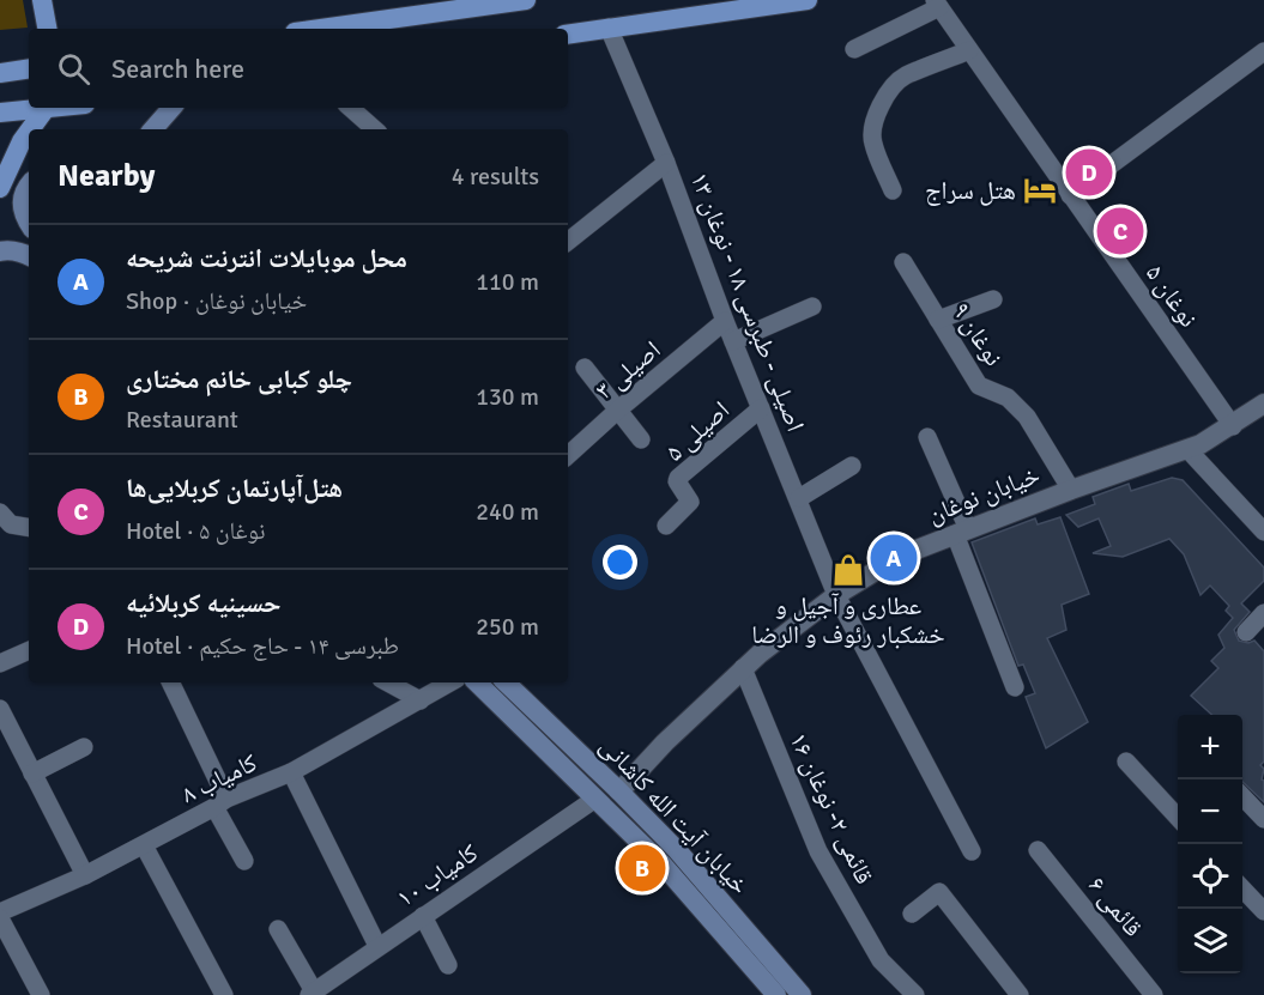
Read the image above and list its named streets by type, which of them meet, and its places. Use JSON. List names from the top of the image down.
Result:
{
  "streets": {
    "main road": ["خیابان آیت الله کاشانی"],
    "street": [
      "نوغان ۵",
      "اصیلی - طبرسی ۱۸ - نوغان ۱۳",
      "نوغان ۹",
      "اصیلی ۳",
      "اصیلی ۵",
      "خیابان نوغان",
      "کامیاب ۸",
      "قائمی ۲- نوغان ۱۶",
      "کامیاب ۱۰",
      "قائمی ۶"
    ]
  },
  "crossings": [
    ["نوغان ۵", "خیابان نوغان"],
    ["اصیلی - طبرسی ۱۸ - نوغان ۱۳", "اصیلی ۳"],
    ["اصیلی - طبرسی ۱۸ - نوغان ۱۳", "اصیلی ۵"],
    ["اصیلی - طبرسی ۱۸ - نوغان ۱۳", "خیابان نوغان"],
    ["نوغان ۹", "خیابان نوغان"],
    ["خیابان نوغان", "قائمی ۲- نوغان ۱۶"],
    ["خیابان نوغان", "خیابان آیت الله کاشانی"],
    ["خیابان آیت الله کاشانی", "کامیاب ۱۰"]
  ],
  "places": {
    "hotel": ["هتل سراج"],
    "shop": ["عطاری و آجیل و خشکبار رئوف و الرضا"]
  },
  "page": {
    "search": "Search here",
    "heading": ["Nearby", "4 results"],
    "pins": [
      "D",
      "C",
      "A",
      "B"
    ],
    "list": [
      {
        "mark": "A",
        "name": "محل موبايلات انترنت شريحه",
        "note": "Shop · خیابان نوغان",
        "value": "110 m"
      },
      {
        "mark": "B",
        "name": "چلو کبابی خانم مختاری",
        "note": "Restaurant",
        "value": "130 m"
      },
      {
        "mark": "C",
        "name": "هتل‌آپارتمان کربلایی‌ها",
        "note": "Hotel · نوغان ۵",
        "value": "240 m"
      },
      {
        "mark": "D",
        "name": "حسینیه کربلائیه",
        "note": "Hotel · طبرسی ۱۴ - حاج حکیم",
        "value": "250 m"
      }
    ],
    "map_buttons": ["+", "−"]
  }
}
